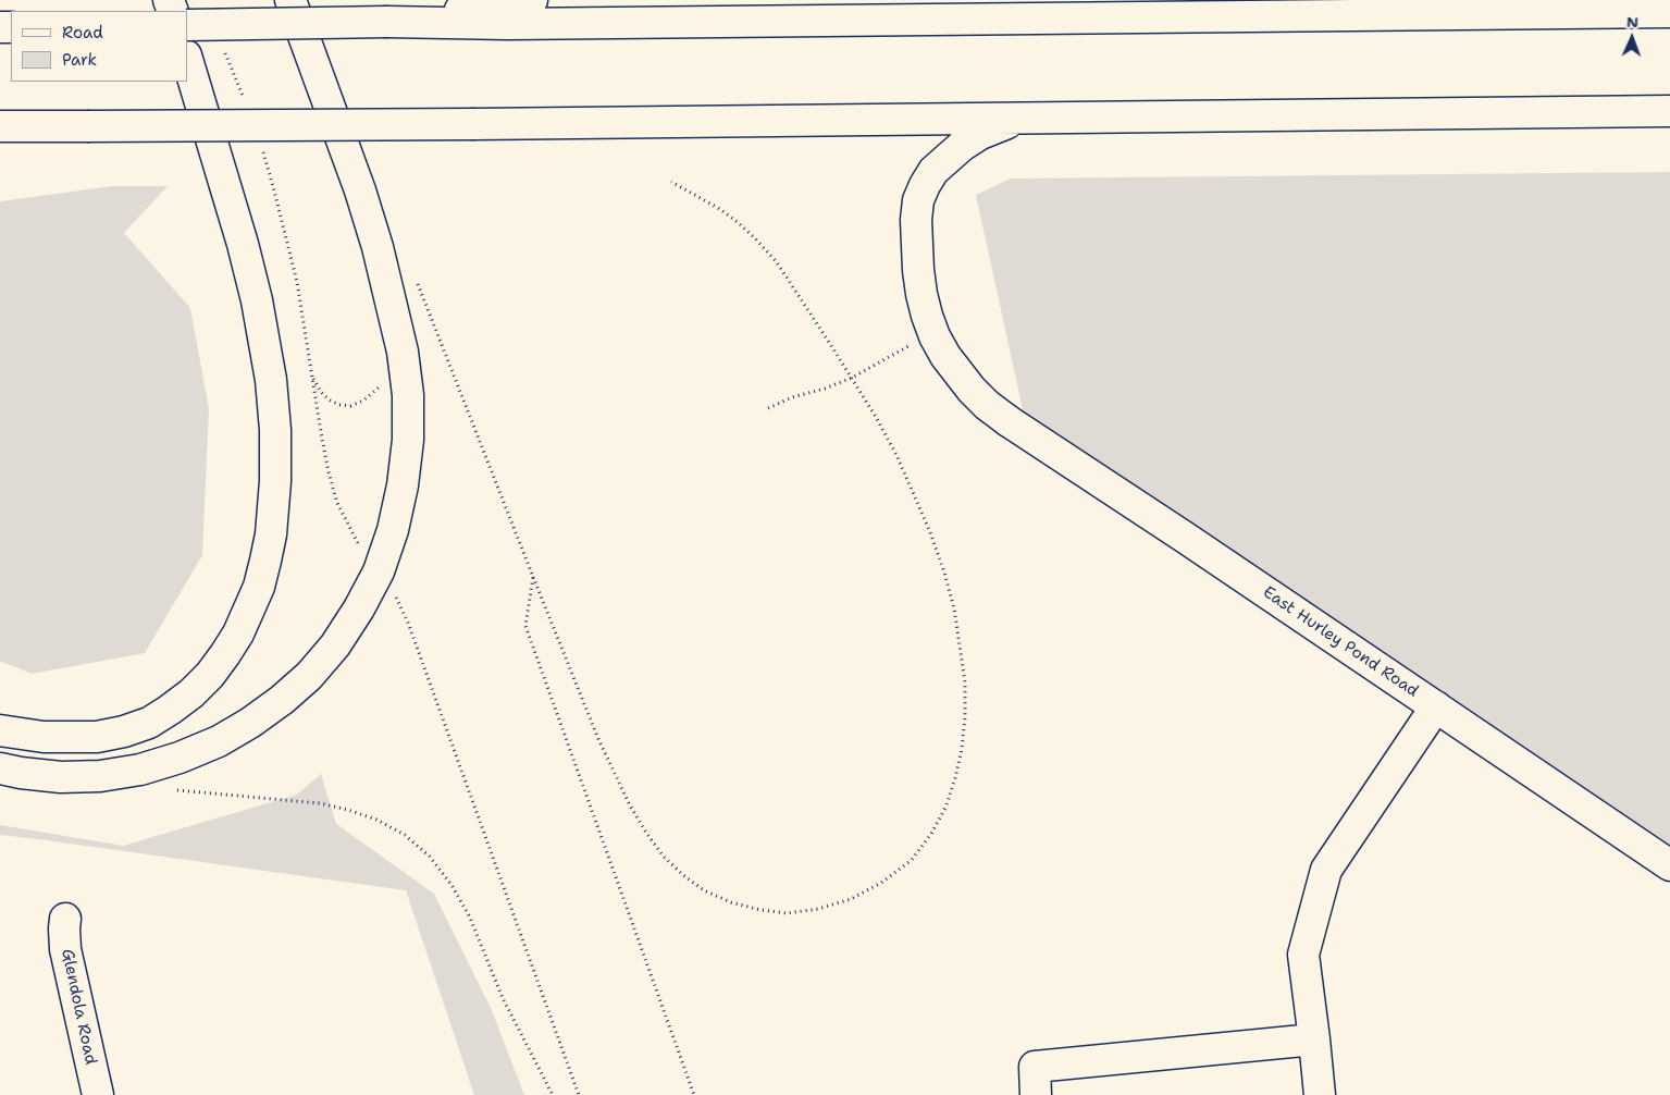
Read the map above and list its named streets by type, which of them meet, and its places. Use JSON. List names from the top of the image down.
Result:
{
  "streets": {
    "main road": ["East Hurley Pond Road", "Glendola Road"]
  },
  "legend": ["Road", "Park"],
  "north": "top"
}
